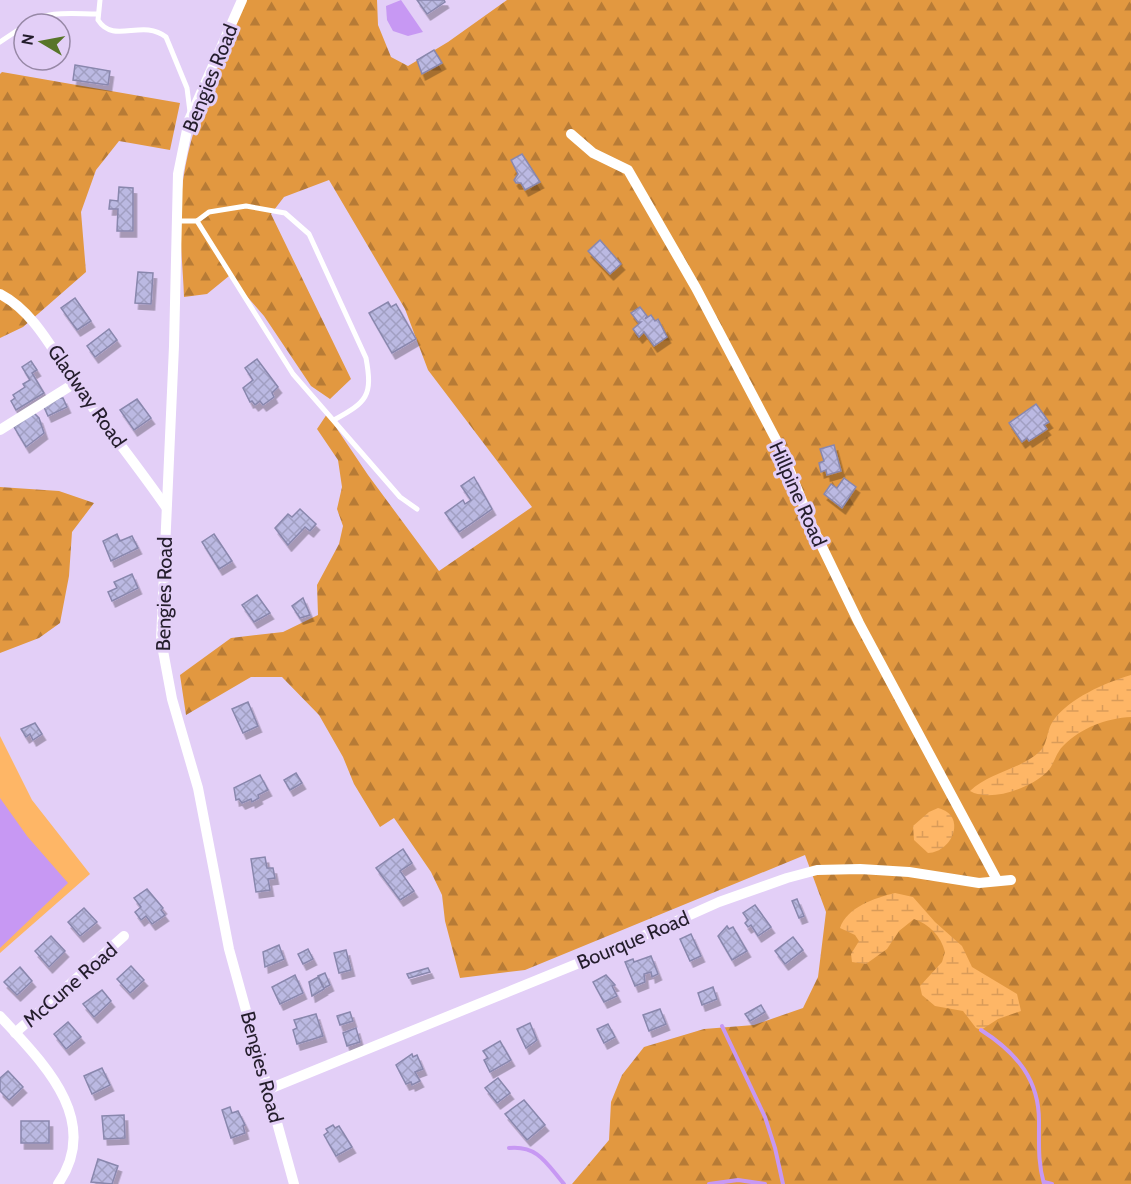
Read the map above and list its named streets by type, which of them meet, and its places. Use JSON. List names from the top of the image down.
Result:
{
  "streets": {
    "street": [
      "Bengies Road",
      "Gladway Road",
      "Hillpine Road",
      "Bourque Road",
      "McCune Road"
    ]
  },
  "crossings": [
    ["Bengies Road", "Gladway Road"],
    ["Bengies Road", "Bourque Road"],
    ["Hillpine Road", "Bourque Road"]
  ],
  "north": "left"
}
